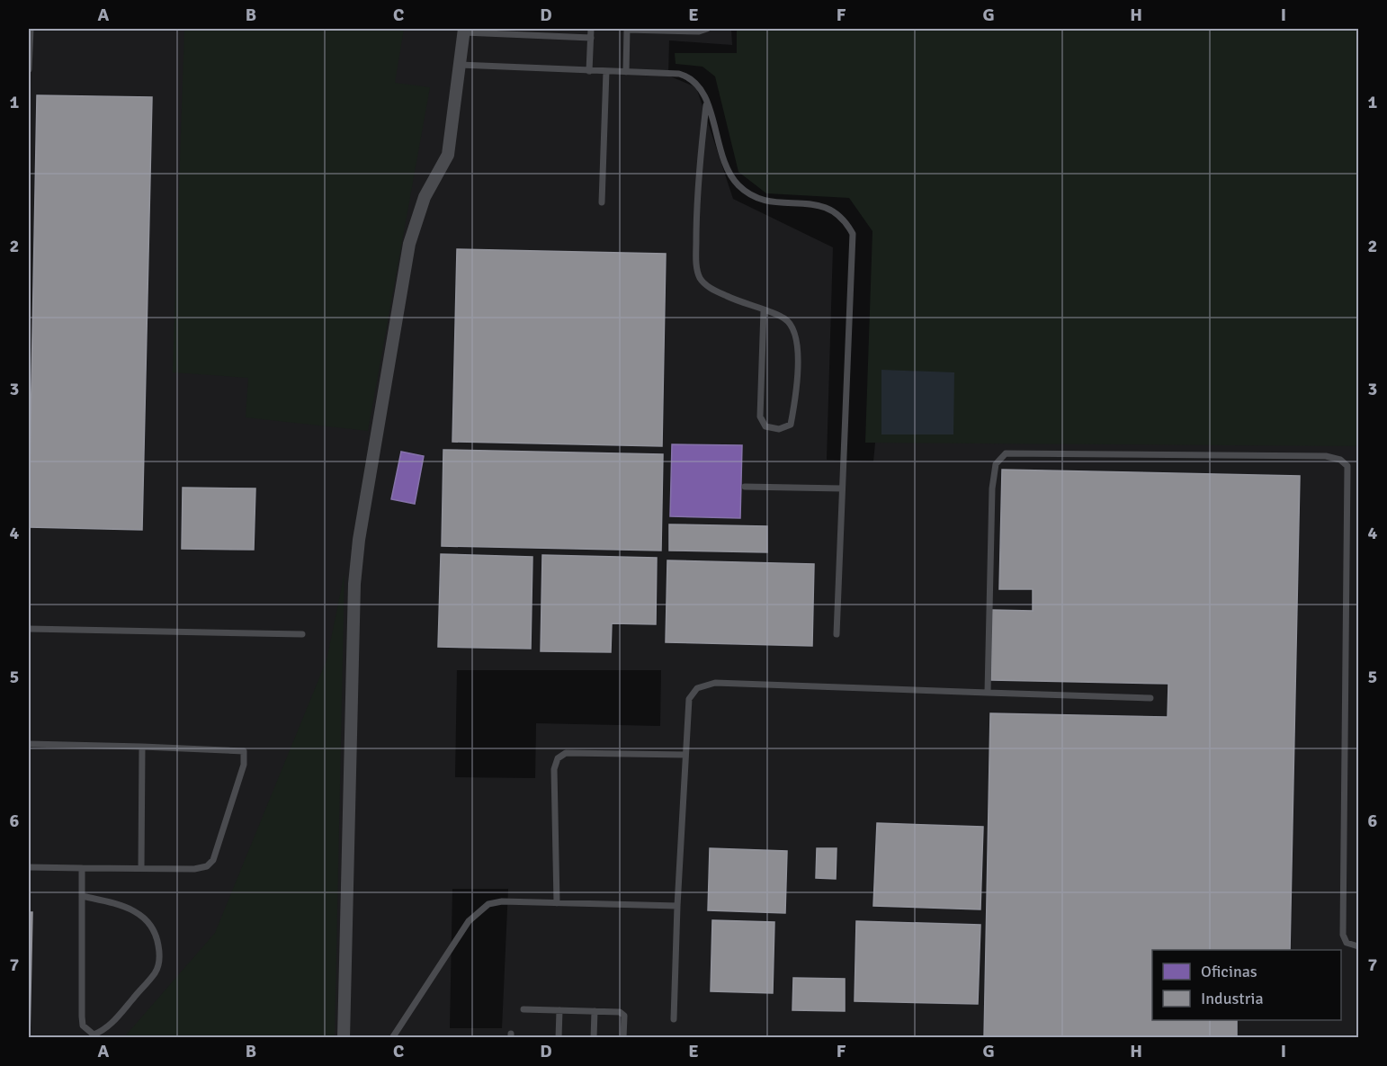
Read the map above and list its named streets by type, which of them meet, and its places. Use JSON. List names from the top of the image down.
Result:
{
  "legend": ["Oficinas", "Industria"],
  "grid": {
    "columns": [
      "A",
      "B",
      "C",
      "D",
      "E",
      "F",
      "G",
      "H",
      "I"
    ],
    "rows": [
      "1",
      "2",
      "3",
      "4",
      "5",
      "6",
      "7"
    ]
  }
}
